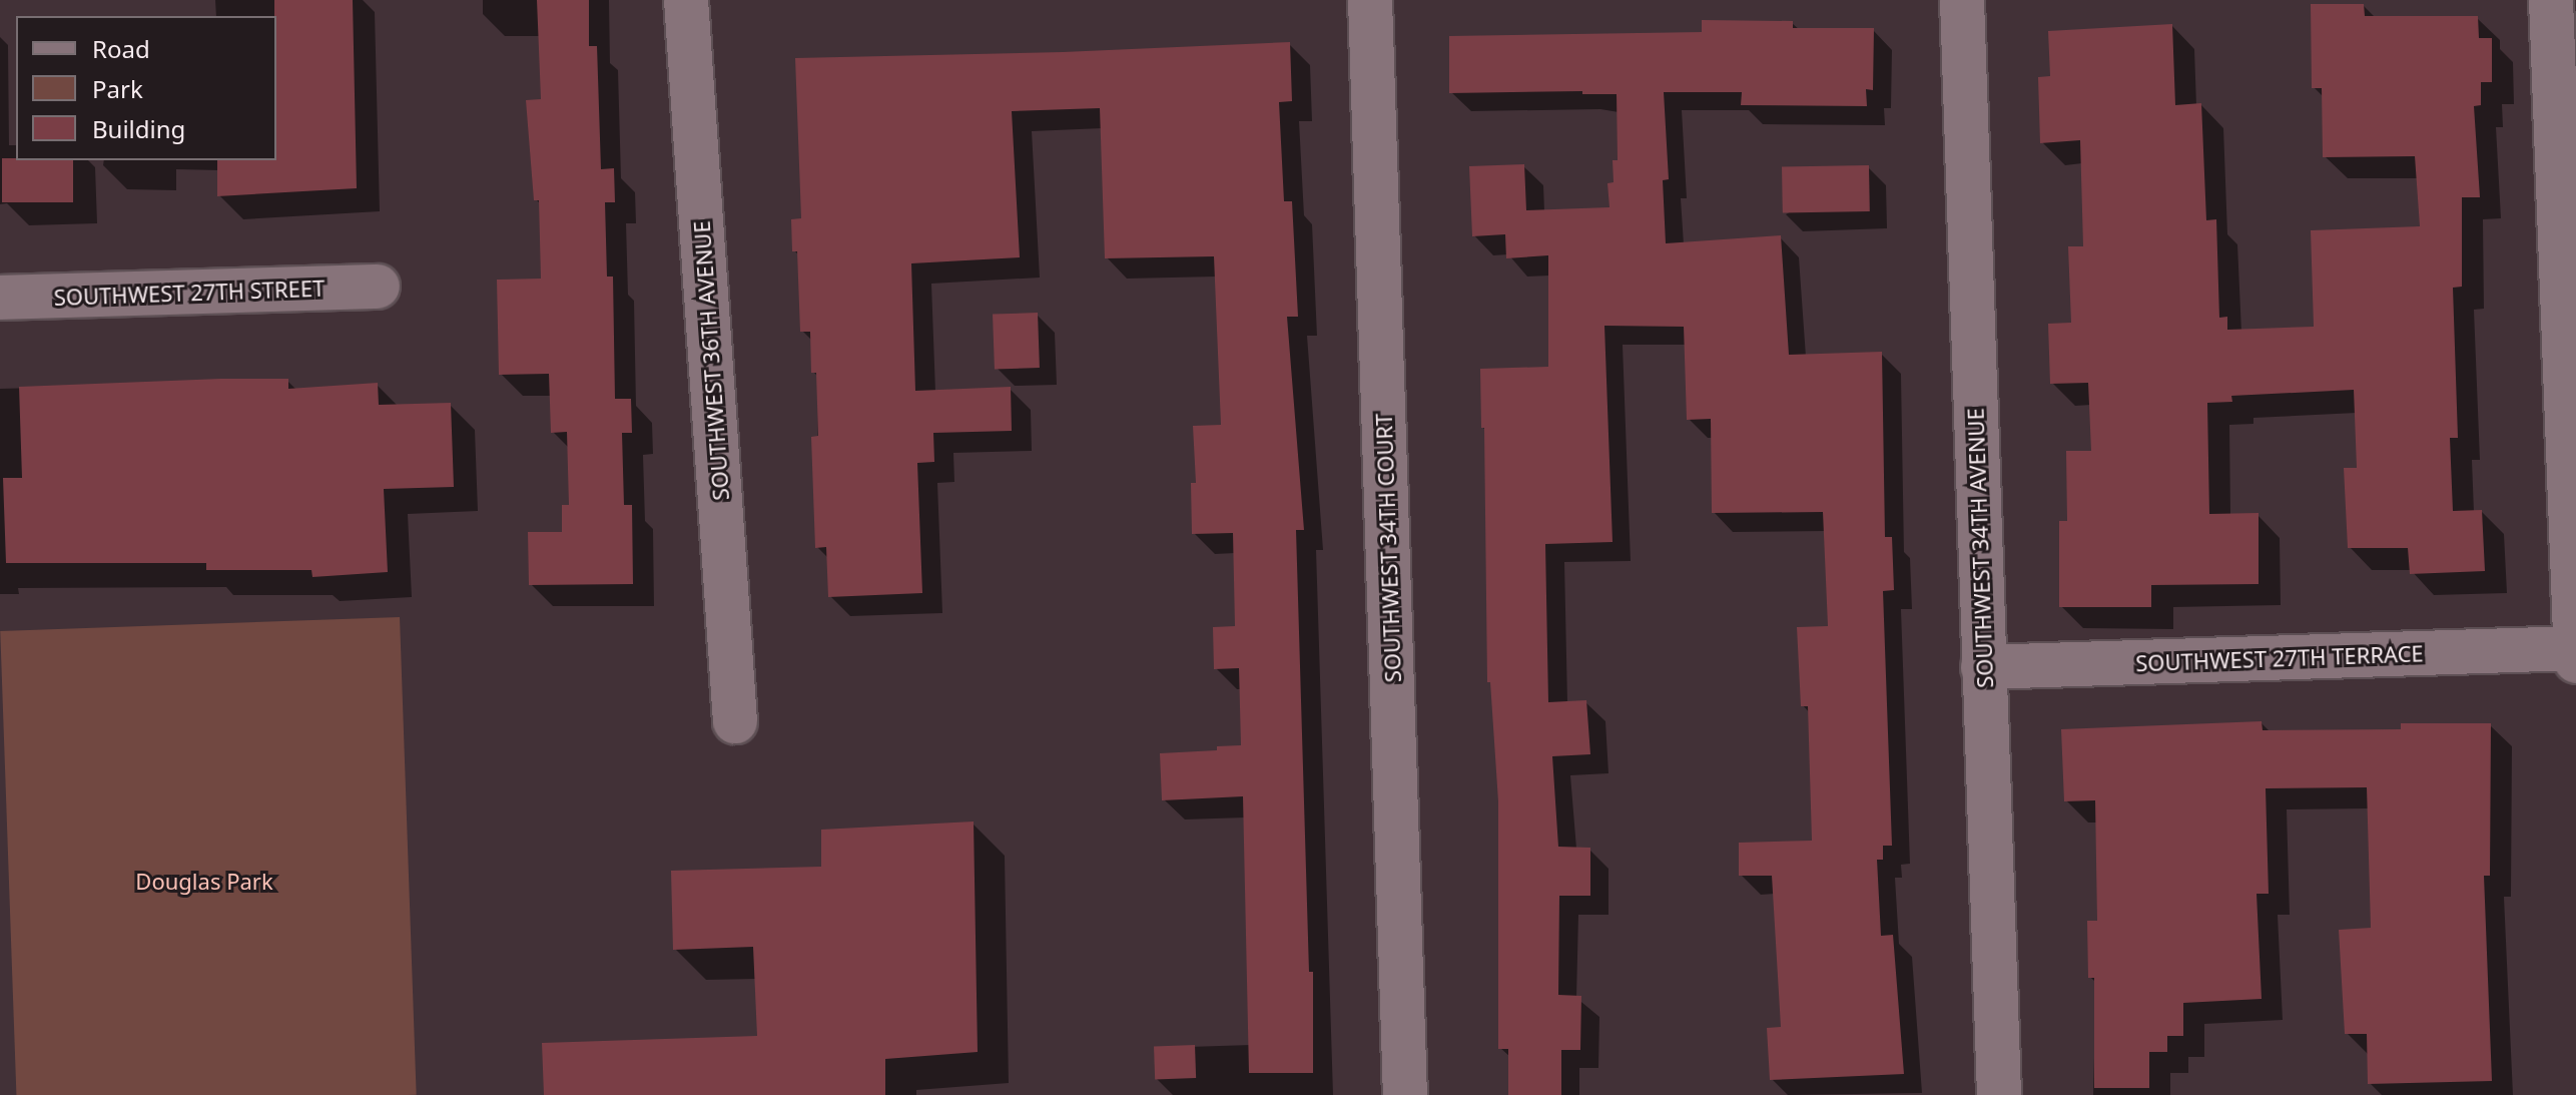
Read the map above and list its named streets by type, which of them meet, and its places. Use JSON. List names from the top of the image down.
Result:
{
  "streets": {
    "street": [
      "SOUTHWEST 27TH STREET",
      "SOUTHWEST 36TH AVENUE",
      "SOUTHWEST 34TH COURT",
      "SOUTHWEST 34TH AVENUE",
      "SOUTHWEST 27TH TERRACE"
    ]
  },
  "crossings": [
    ["SOUTHWEST 34TH AVENUE", "SOUTHWEST 27TH TERRACE"]
  ],
  "parks": ["Douglas Park"],
  "legend": ["Road", "Park", "Building"]
}
